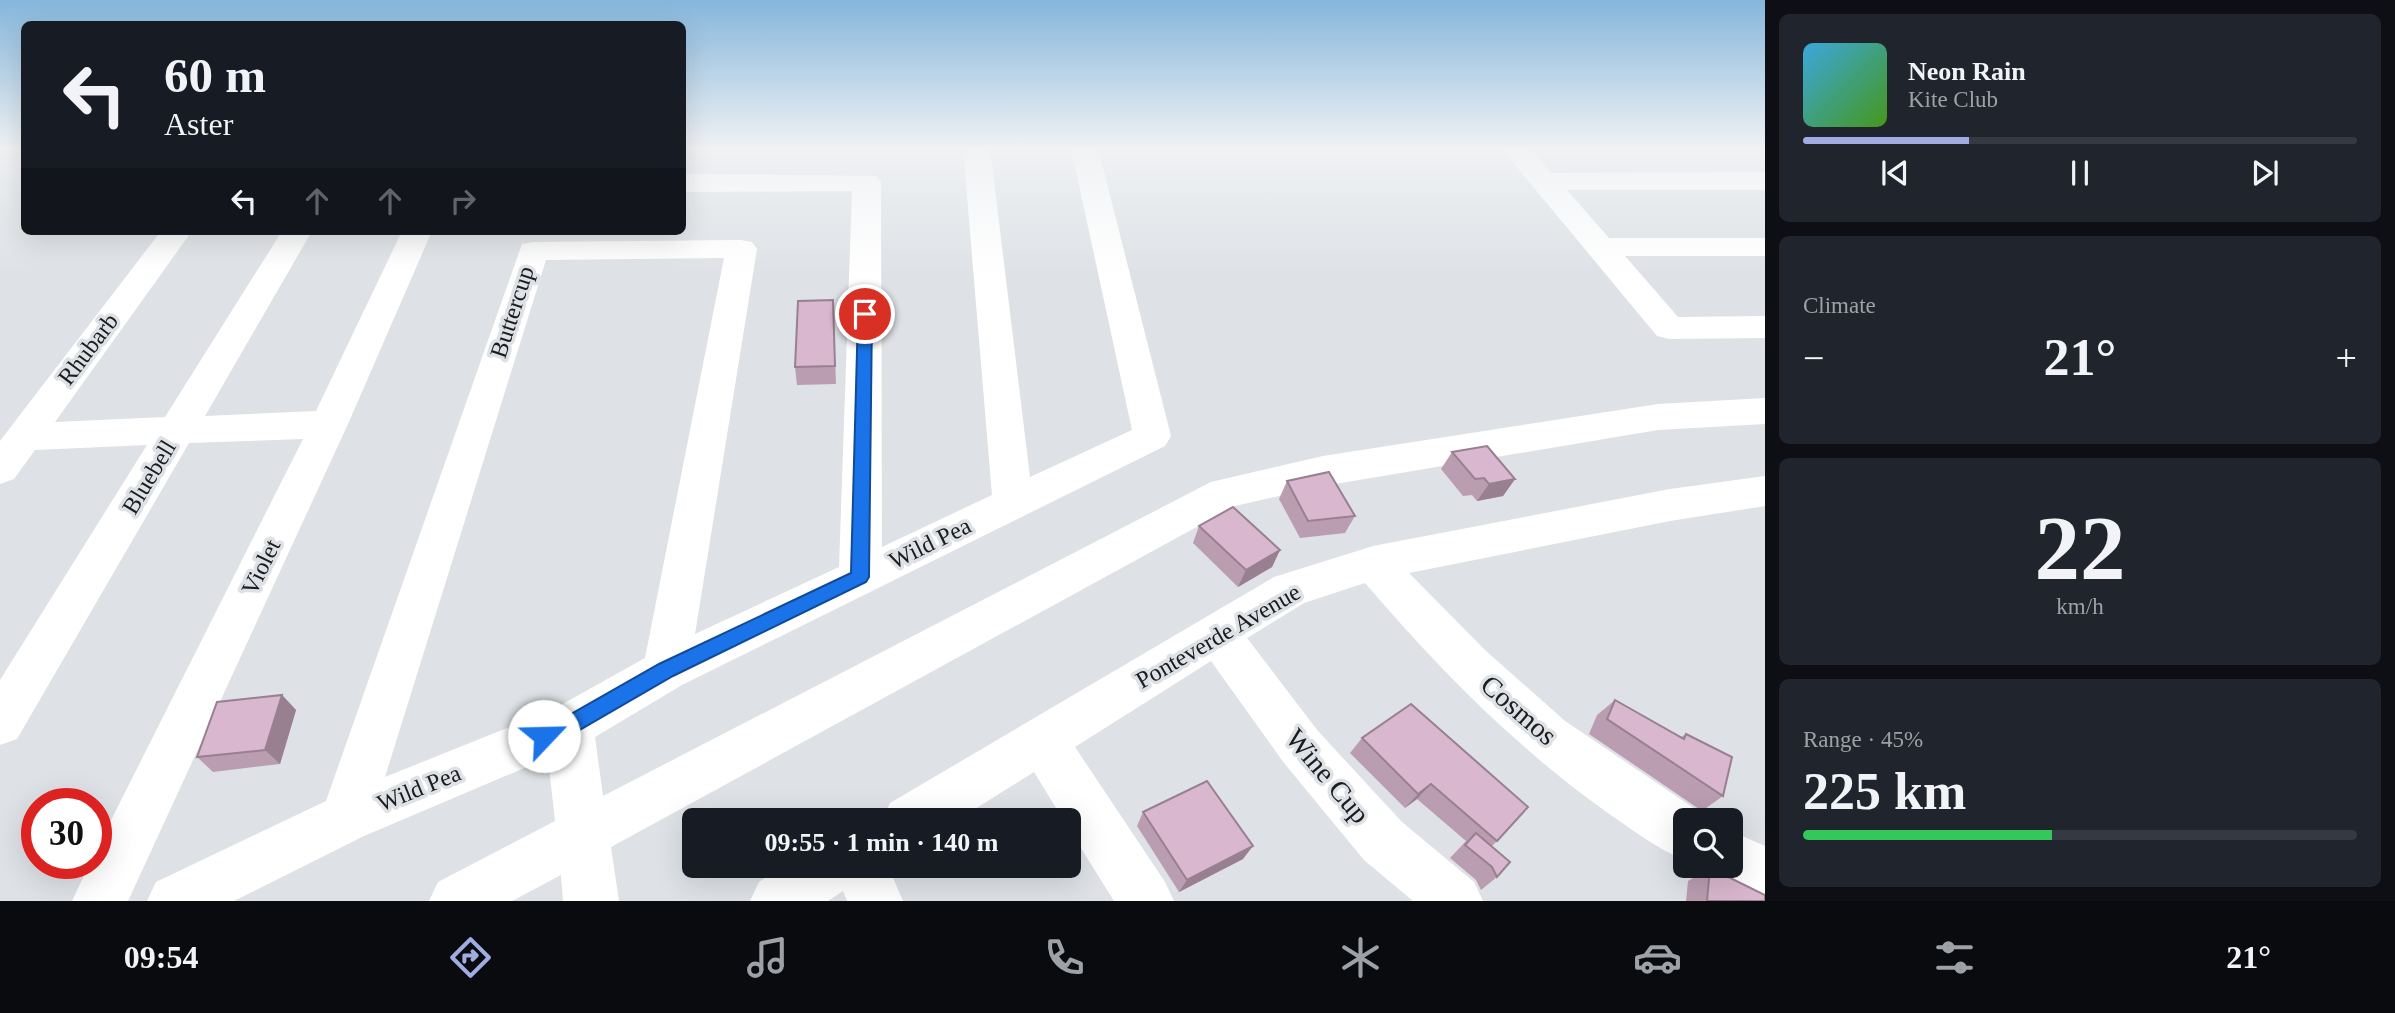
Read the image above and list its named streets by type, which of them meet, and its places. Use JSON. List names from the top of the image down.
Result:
{
  "streets": {
    "street": [
      "Buttercup",
      "Rhubarb",
      "Bluebell",
      "Wild Pea",
      "Violet",
      "Ponteverde Avenue",
      "Cosmos",
      "Wine Cup"
    ]
  },
  "crossings": [
    ["Buttercup", "Wild Pea"],
    ["Ponteverde Avenue", "Cosmos"],
    ["Ponteverde Avenue", "Wine Cup"]
  ],
  "page": {
    "turn": ["60 m", "Aster"],
    "song": ["Neon Rain", "Kite Club"],
    "tile": [
      "Climate",
      ["22", "km/h"],
      ["Range · 45%", "225 km"]
    ],
    "heat": ["−", "21°", "+"],
    "limit": "30",
    "trip": "09:55 · 1 min · 140 m",
    "tabs": ["09:54", "21°"]
  }
}
